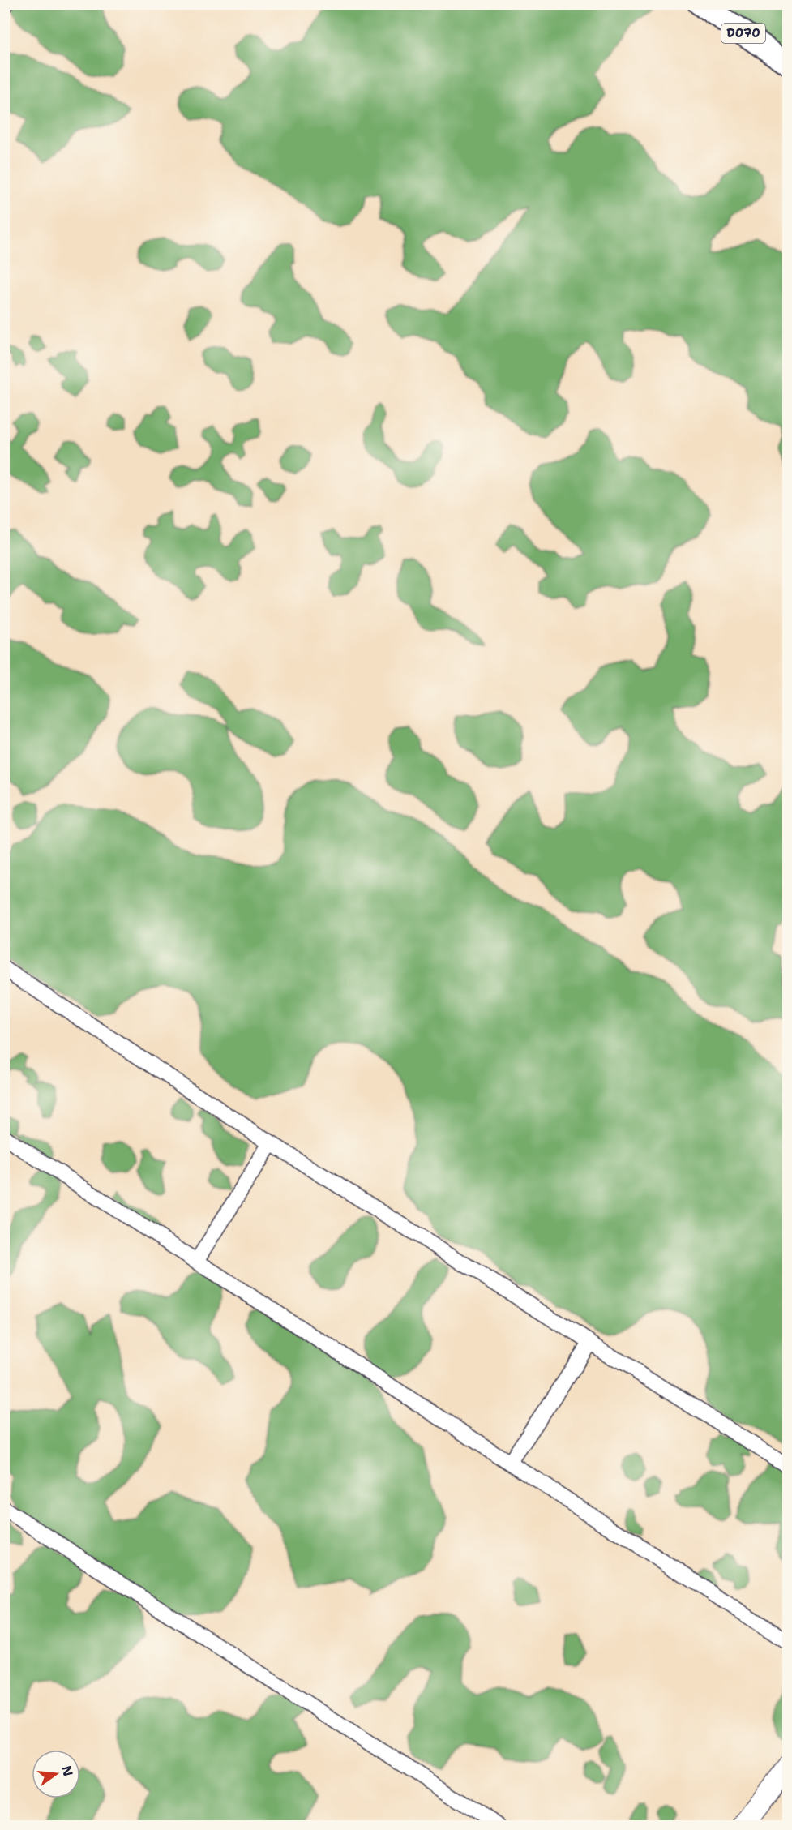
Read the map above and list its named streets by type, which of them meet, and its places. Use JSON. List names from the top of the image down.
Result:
{
  "streets": {
    "main road": ["D070"]
  },
  "north": "right"
}
